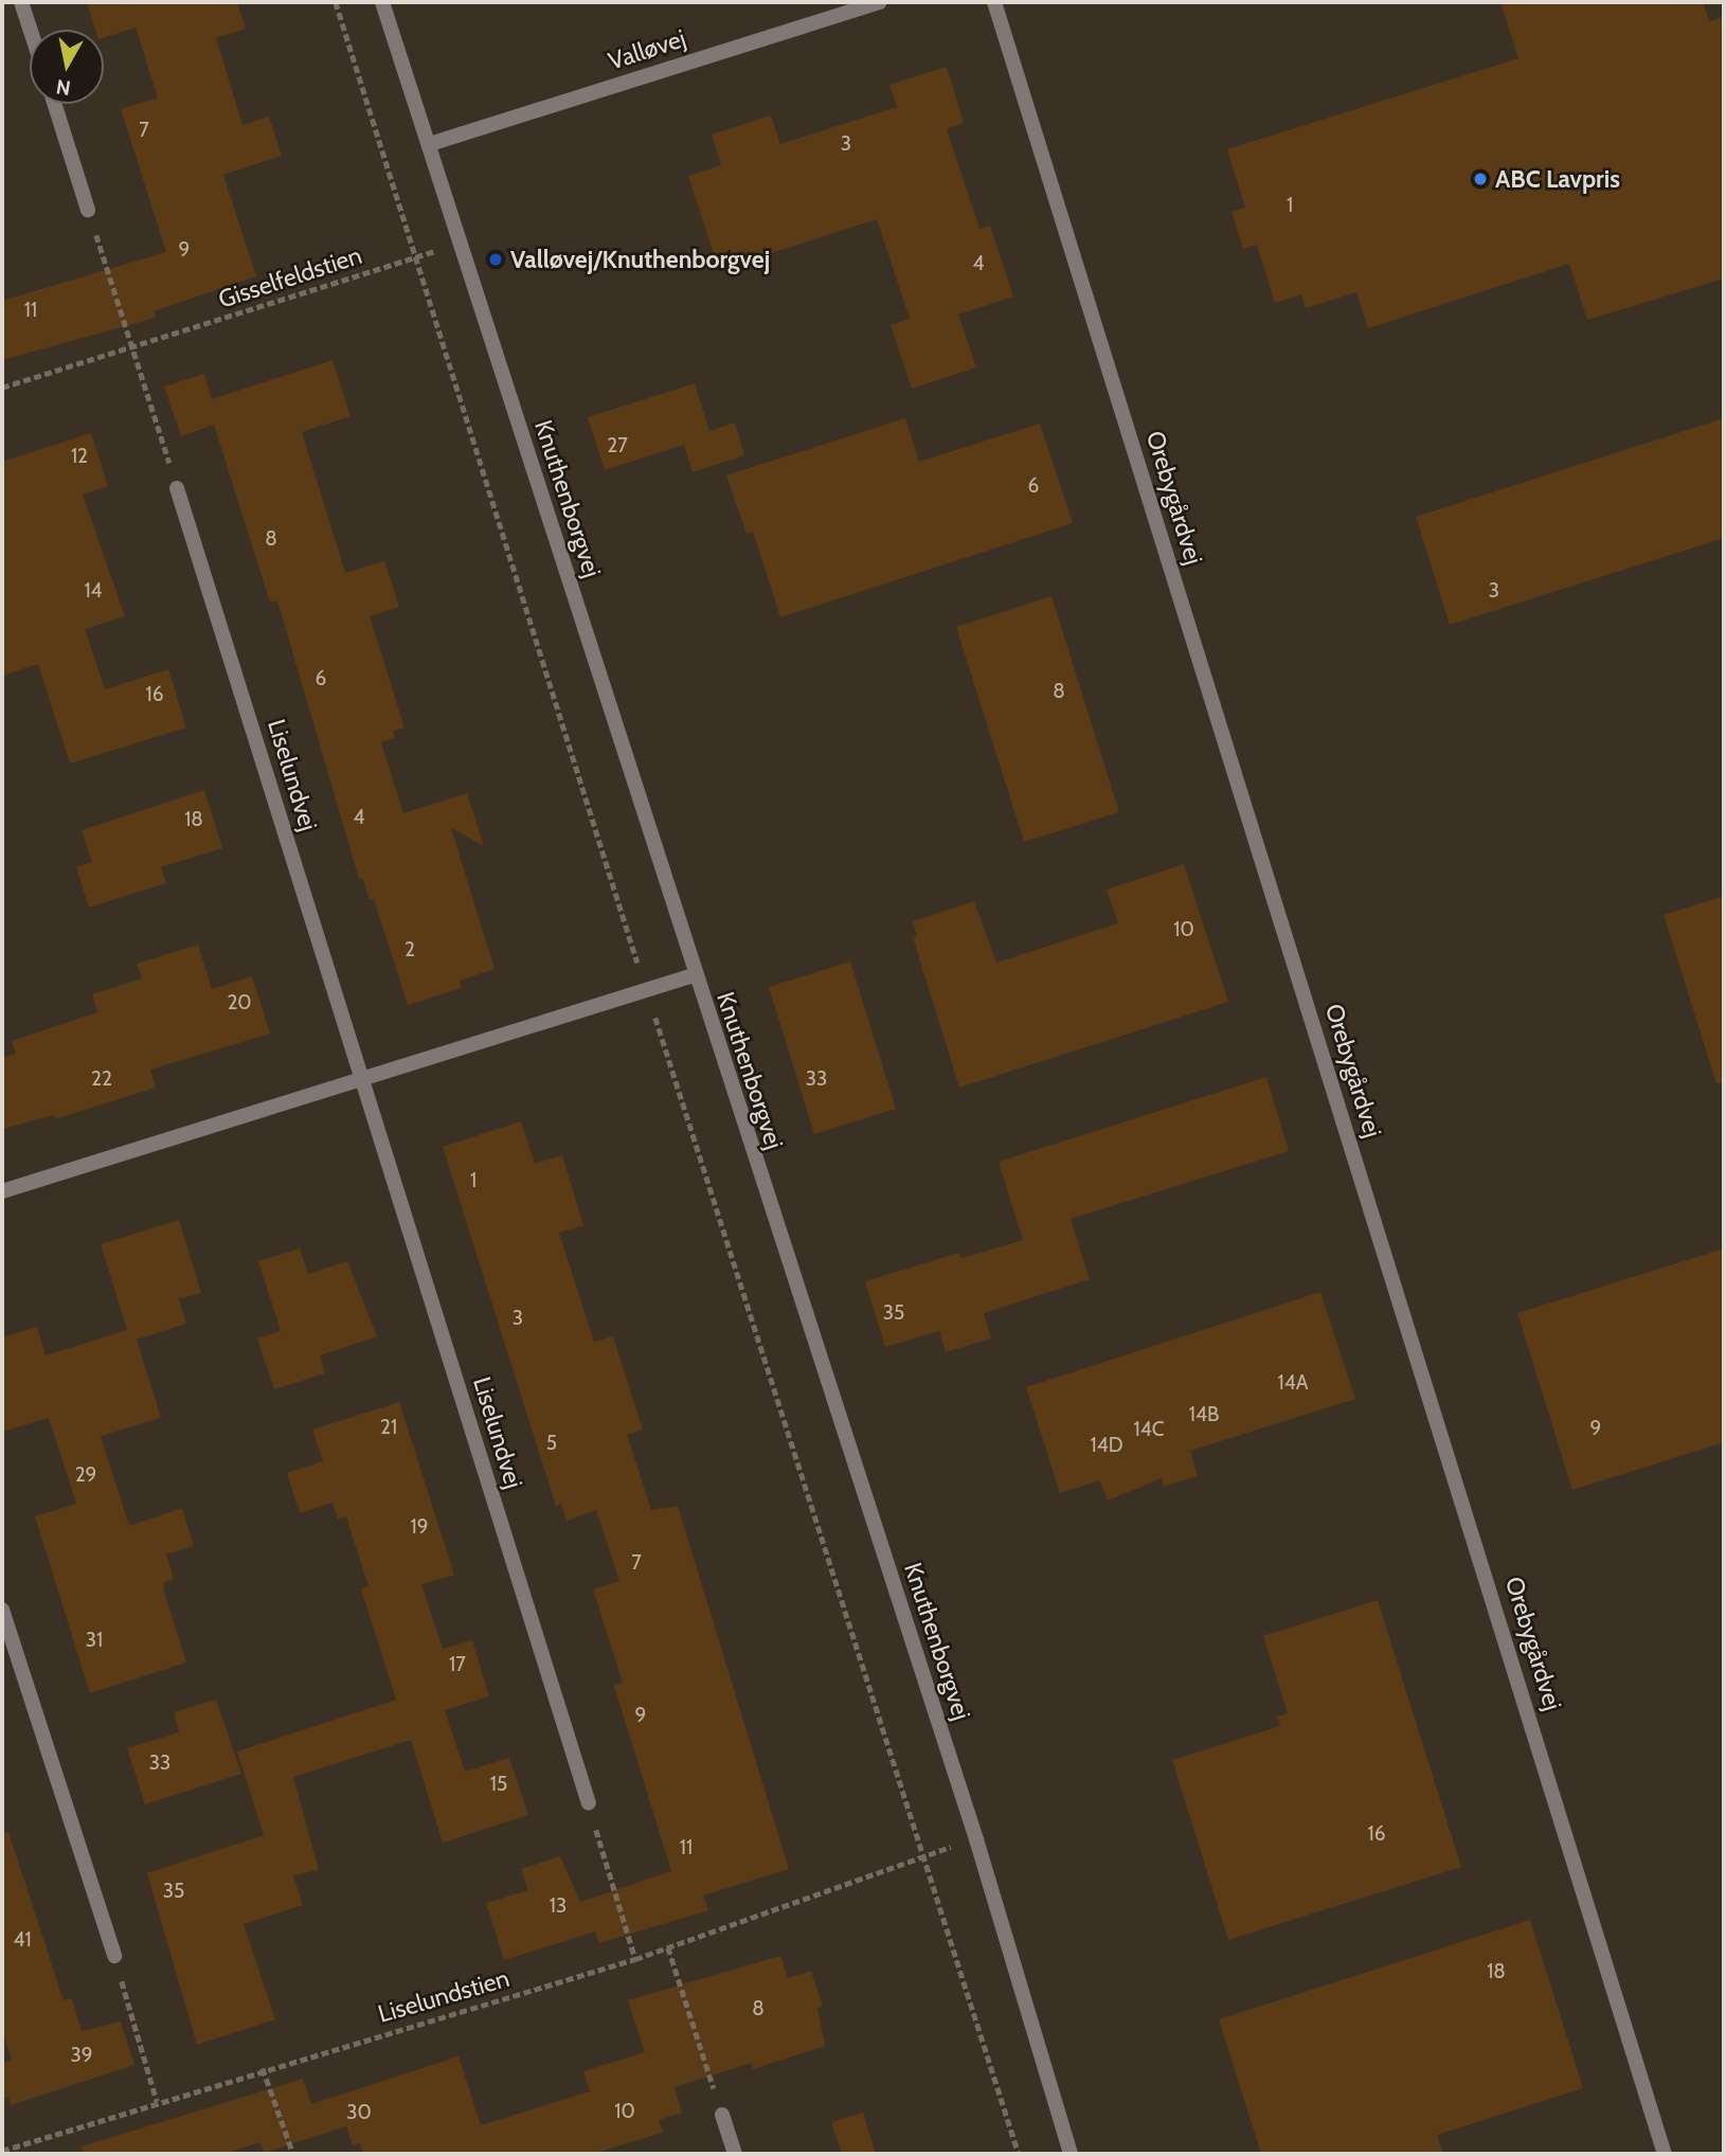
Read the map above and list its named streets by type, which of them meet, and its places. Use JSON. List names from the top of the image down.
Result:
{
  "streets": {
    "street": [
      "Valløvej",
      "Orebygårdvej",
      "Knuthenborgvej",
      "Liselundvej"
    ],
    "path": ["Gisselfeldstien", "Liselundstien"]
  },
  "crossings": [
    ["Valløvej", "Knuthenborgvej"],
    ["Gisselfeldstien", "Knuthenborgvej"],
    ["Knuthenborgvej", "Liselundstien"]
  ],
  "places": ["ABC Lavpris", "Valløvej/Knuthenborgvej"],
  "house_numbers": [
    "7",
    "3",
    "1",
    "9",
    "4",
    "11",
    "27",
    "12",
    "6",
    "8",
    "14",
    "3",
    "6",
    "8",
    "16",
    "4",
    "18",
    "10",
    "2",
    "20",
    "22",
    "33",
    "1",
    "35",
    "3",
    "14A",
    "14B",
    "21",
    "9",
    "14C",
    "5",
    "14D",
    "29",
    "19",
    "7",
    "31",
    "17",
    "9",
    "33",
    "15",
    "16",
    "11",
    "35",
    "13",
    "41",
    "18",
    "8",
    "39",
    "10",
    "30"
  ],
  "north": "bottom"
}
